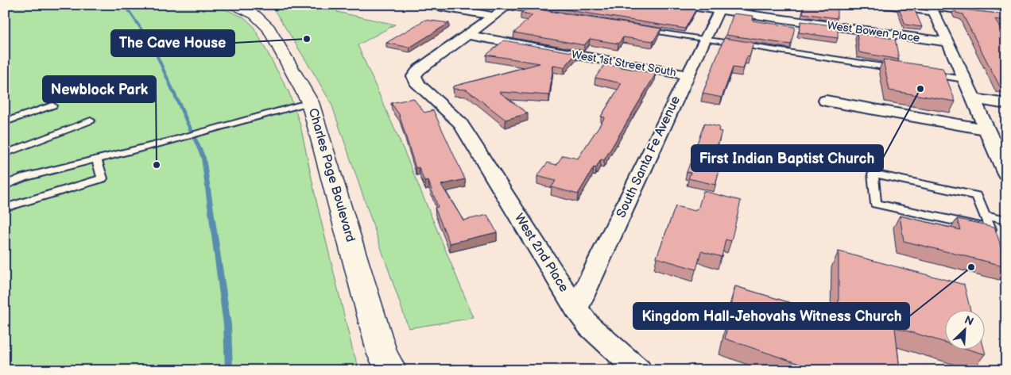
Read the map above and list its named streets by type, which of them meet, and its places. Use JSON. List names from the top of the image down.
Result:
{
  "streets": {
    "main road": ["Charles Page Boulevard"],
    "street": [
      "West Bowen Place",
      "West 1st Street South",
      "South Santa Fe Avenue",
      "West 2nd Place"
    ]
  },
  "crossings": [
    ["West Bowen Place", "South Santa Fe Avenue"],
    ["West 1st Street South", "South Santa Fe Avenue"],
    ["West 1st Street South", "West 2nd Place"],
    ["South Santa Fe Avenue", "West 2nd Place"]
  ],
  "places": [
    "The Cave House",
    "First Indian Baptist Church",
    "Newblock Park",
    "Kingdom Hall-Jehovahs Witness Church"
  ],
  "north": "top right"
}
